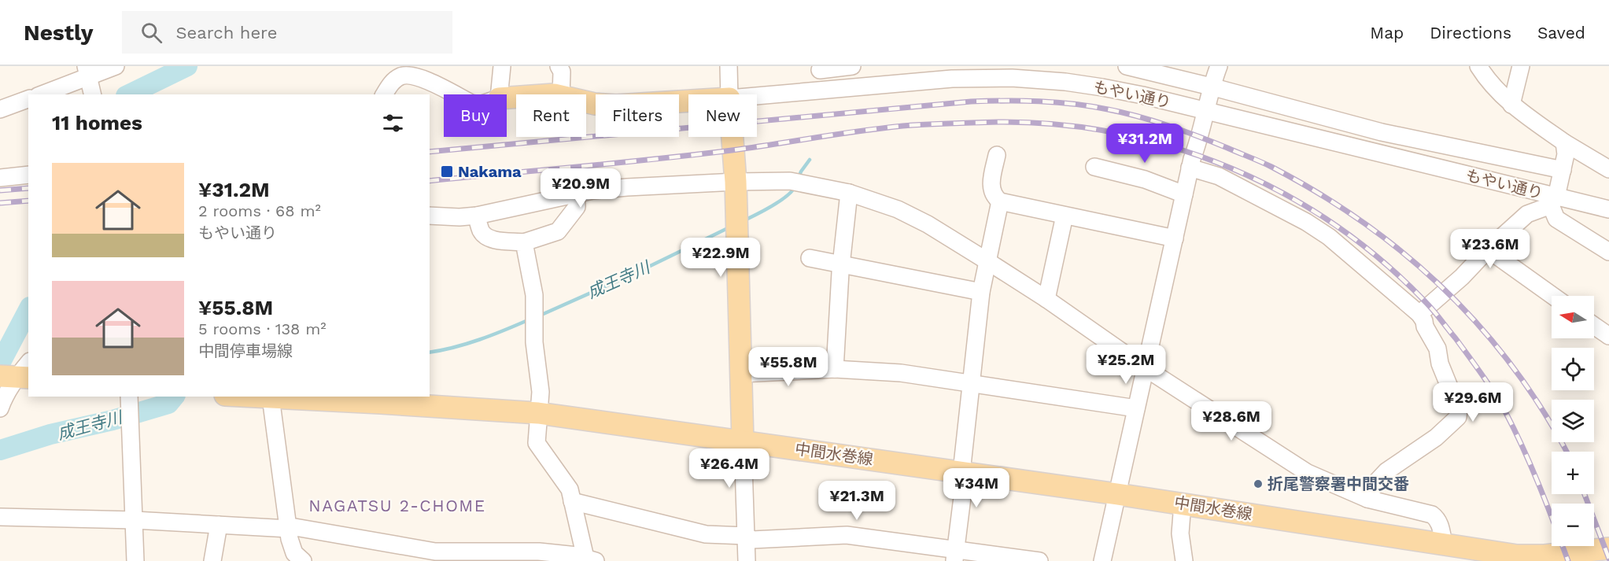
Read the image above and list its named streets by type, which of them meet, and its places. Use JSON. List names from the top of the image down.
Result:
{
  "streets": {
    "main road": ["中間水巻線"],
    "street": ["もやい通り"]
  },
  "districts": ["NAGATSU 2-CHOME"],
  "water": ["成王寺川"],
  "places": {
    "transit": ["Nakama"],
    "other": ["折尾警察署中間交番"]
  },
  "north": "left",
  "page": {
    "header": "Nestly",
    "search": "Search here",
    "nav": ["Map", "Directions", "Saved"],
    "chip": [
      "Buy",
      "Rent",
      "Filters",
      "New"
    ],
    "heading": "11 homes",
    "price": [
      "¥31.2M",
      "¥20.9M",
      "¥23.6M",
      "¥22.9M",
      "¥25.2M",
      "¥55.8M",
      "¥29.6M",
      "¥28.6M",
      "¥26.4M",
      "¥34M",
      "¥21.3M"
    ],
    "list": [
      {
        "name": "¥31.2M",
        "note": "2 rooms · 68 m² · もやい通り"
      },
      {
        "name": "¥55.8M",
        "note": "5 rooms · 138 m² · 中間停車場線"
      }
    ],
    "map_buttons": ["+", "−"]
  }
}
